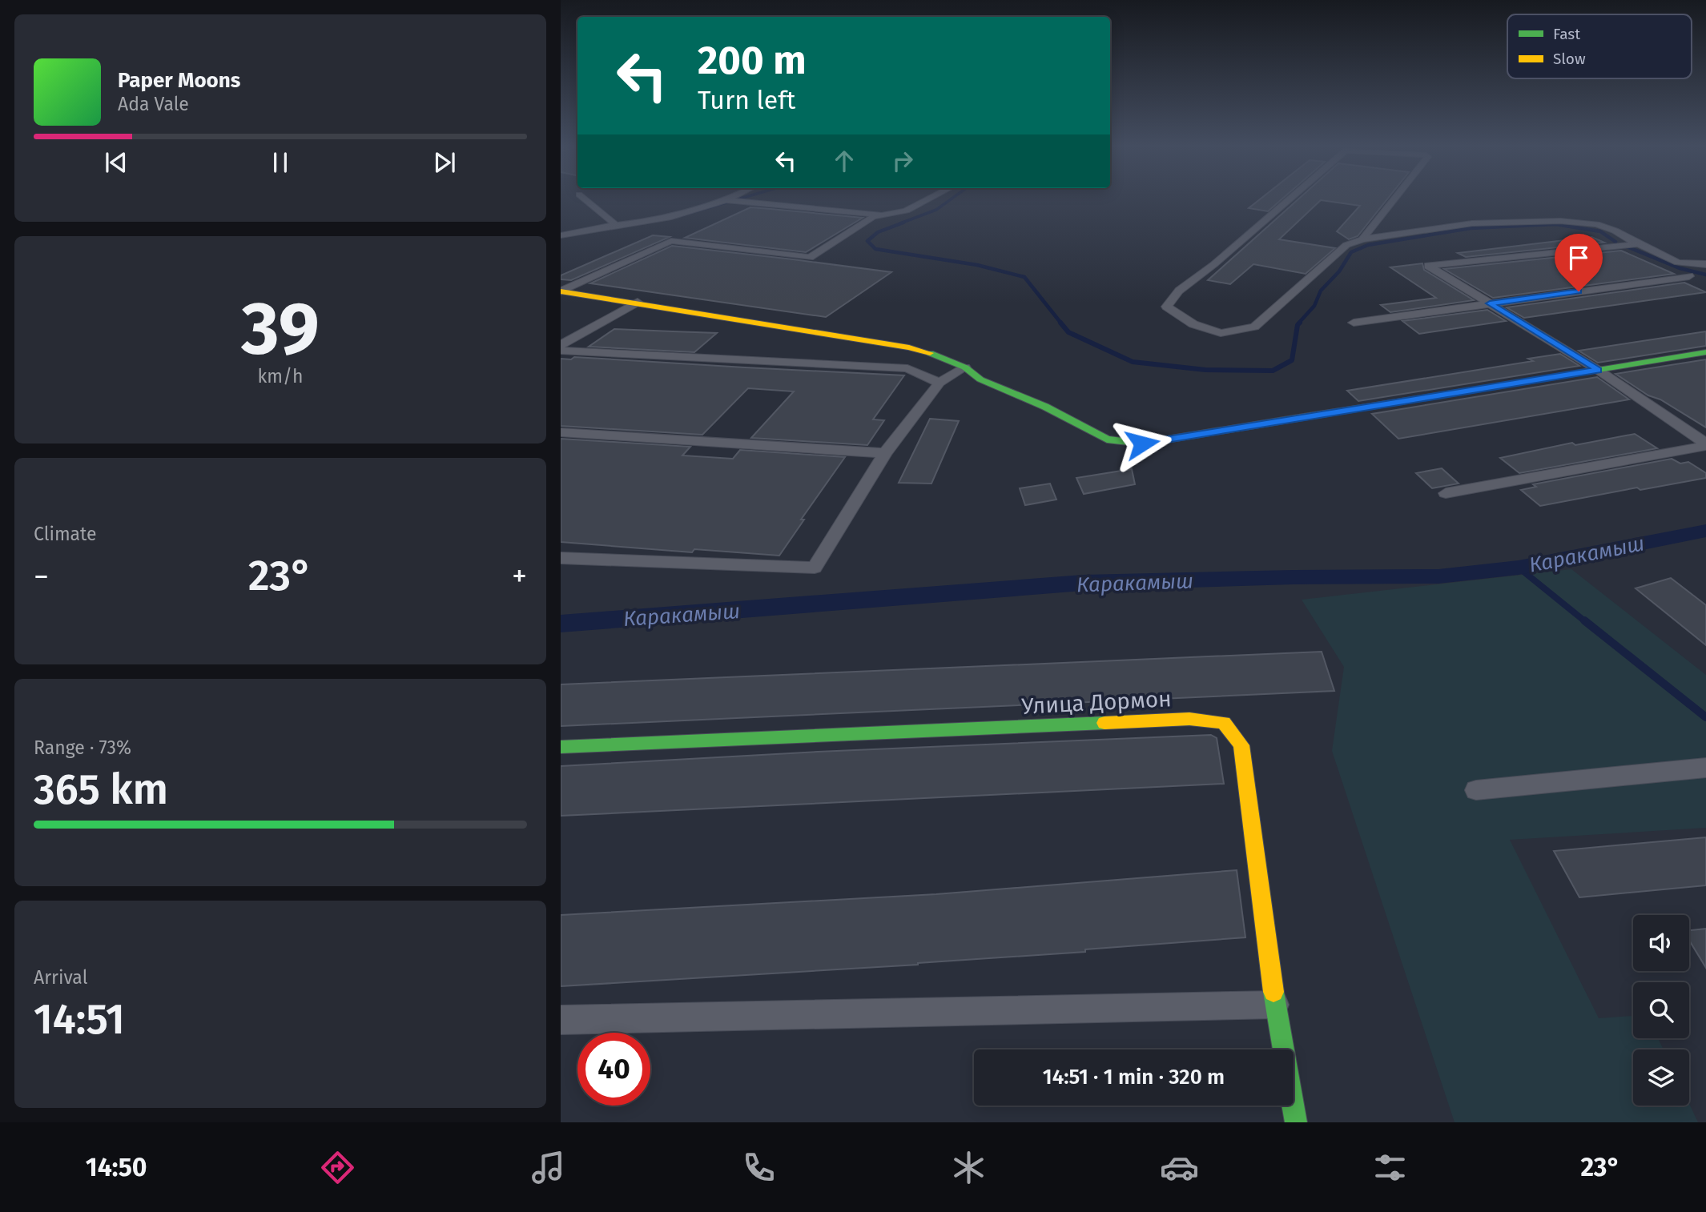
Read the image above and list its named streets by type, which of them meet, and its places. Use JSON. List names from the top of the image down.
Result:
{
  "streets": {
    "street": ["Улица Дормон"]
  },
  "water": ["Каракамыш"],
  "legend": ["Fast", "Slow"],
  "page": {
    "turn": ["200 m", "Turn left"],
    "song": ["Paper Moons", "Ada Vale"],
    "tile": [
      ["39", "km/h"],
      "Climate",
      ["Range · 73%", "365 km"],
      ["Arrival", "14:51"]
    ],
    "heat": ["−", "23°", "+"],
    "limit": "40",
    "trip": "14:51 · 1 min · 320 m",
    "tabs": ["14:50", "23°"]
  }
}
